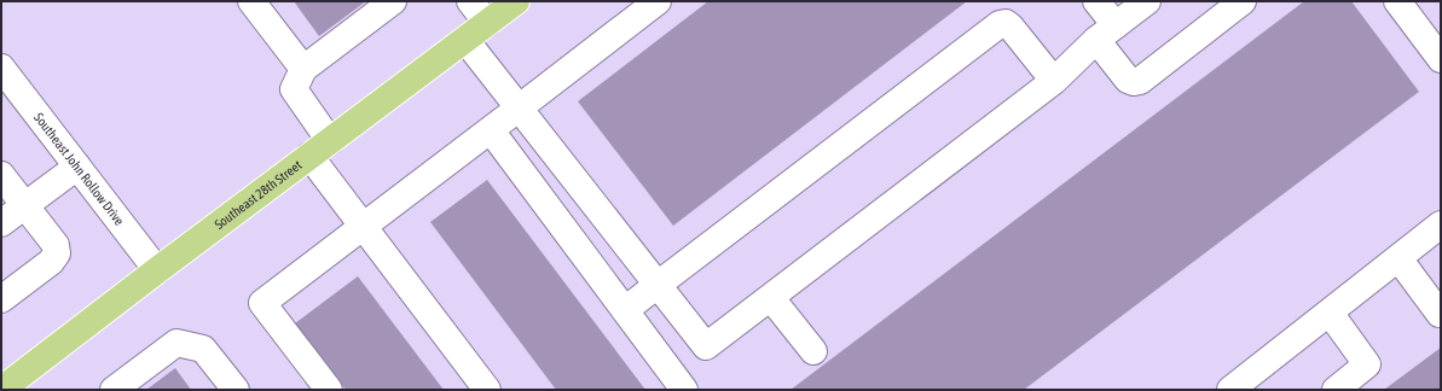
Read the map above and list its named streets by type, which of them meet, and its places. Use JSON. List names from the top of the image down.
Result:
{
  "streets": {
    "main road": ["Southeast 28th Street"],
    "street": ["Southeast John Rollow Drive"]
  },
  "crossings": [
    ["Southeast John Rollow Drive", "Southeast 28th Street"]
  ]
}
